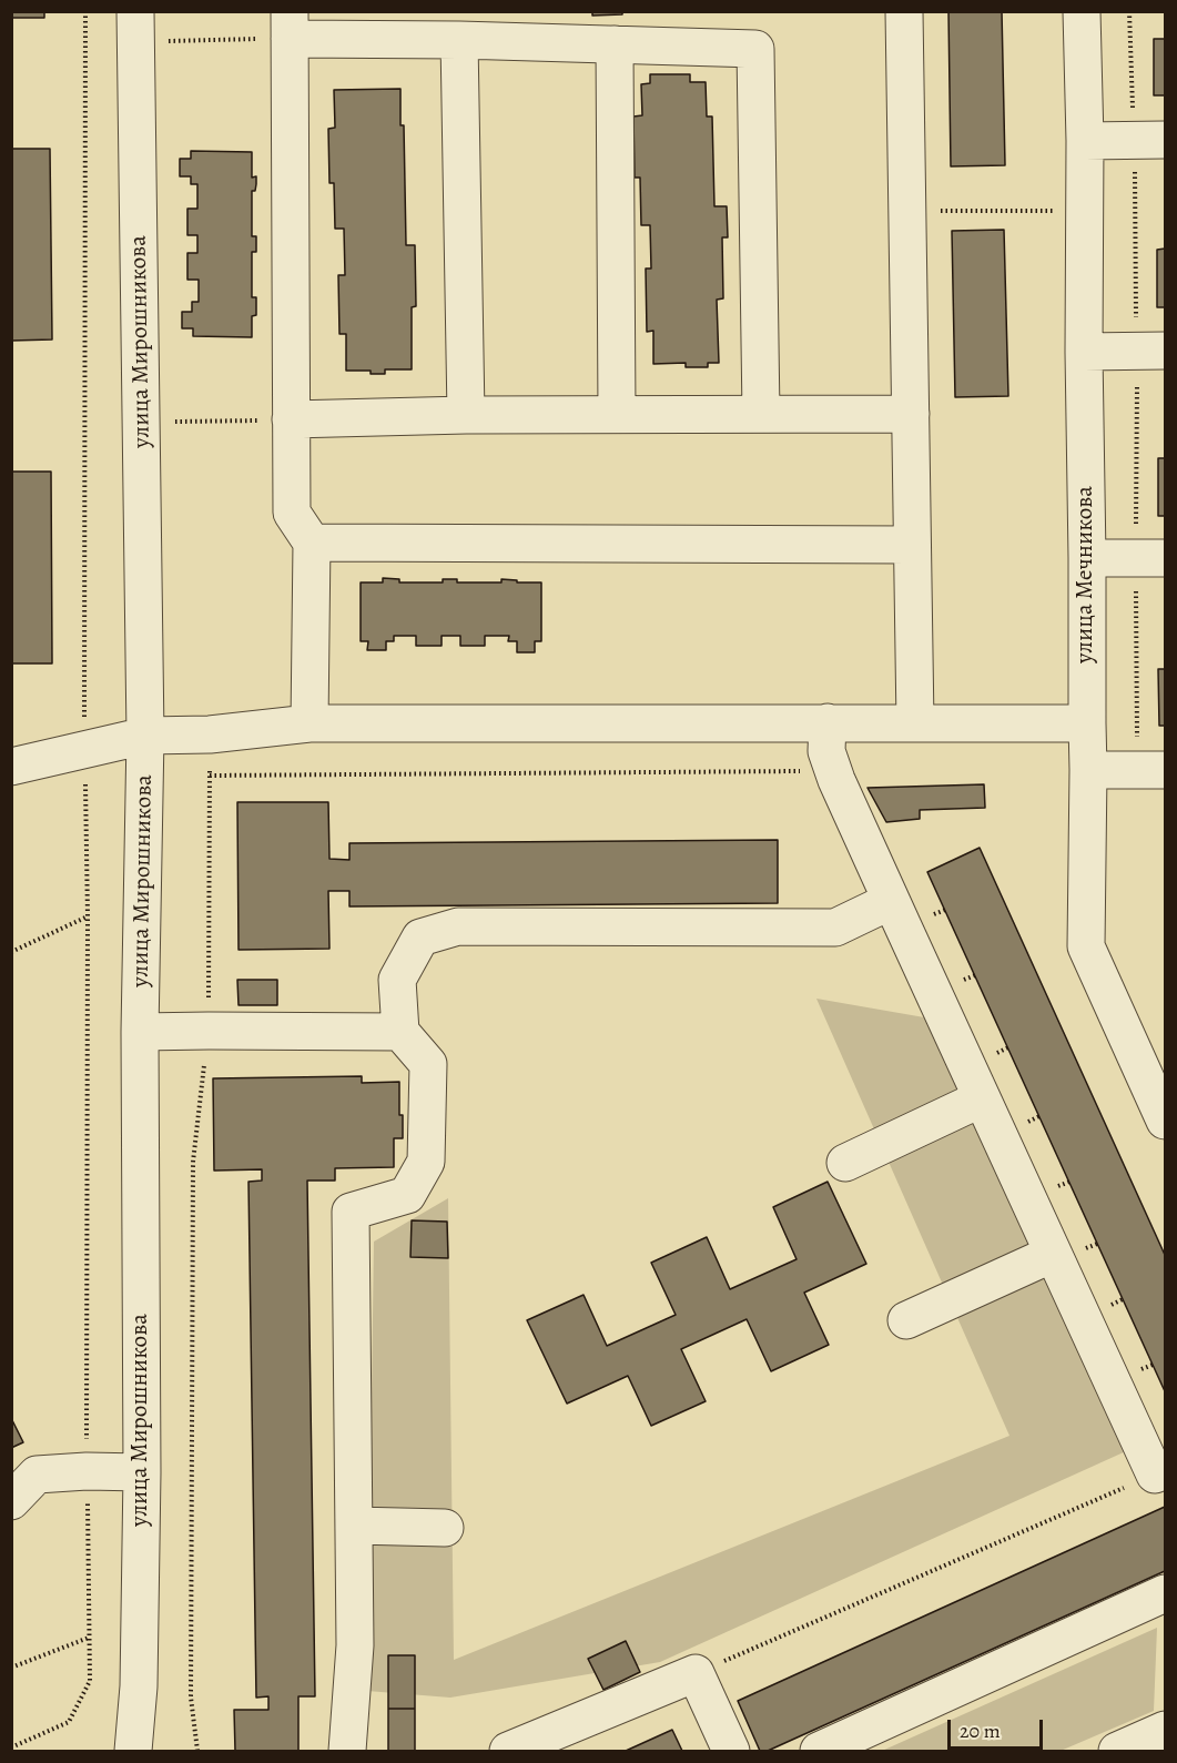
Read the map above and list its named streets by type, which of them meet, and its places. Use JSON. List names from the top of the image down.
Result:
{
  "streets": {
    "street": ["улица Мирошникова", "улица Мечникова"]
  },
  "scale_bar": "20 m"
}
